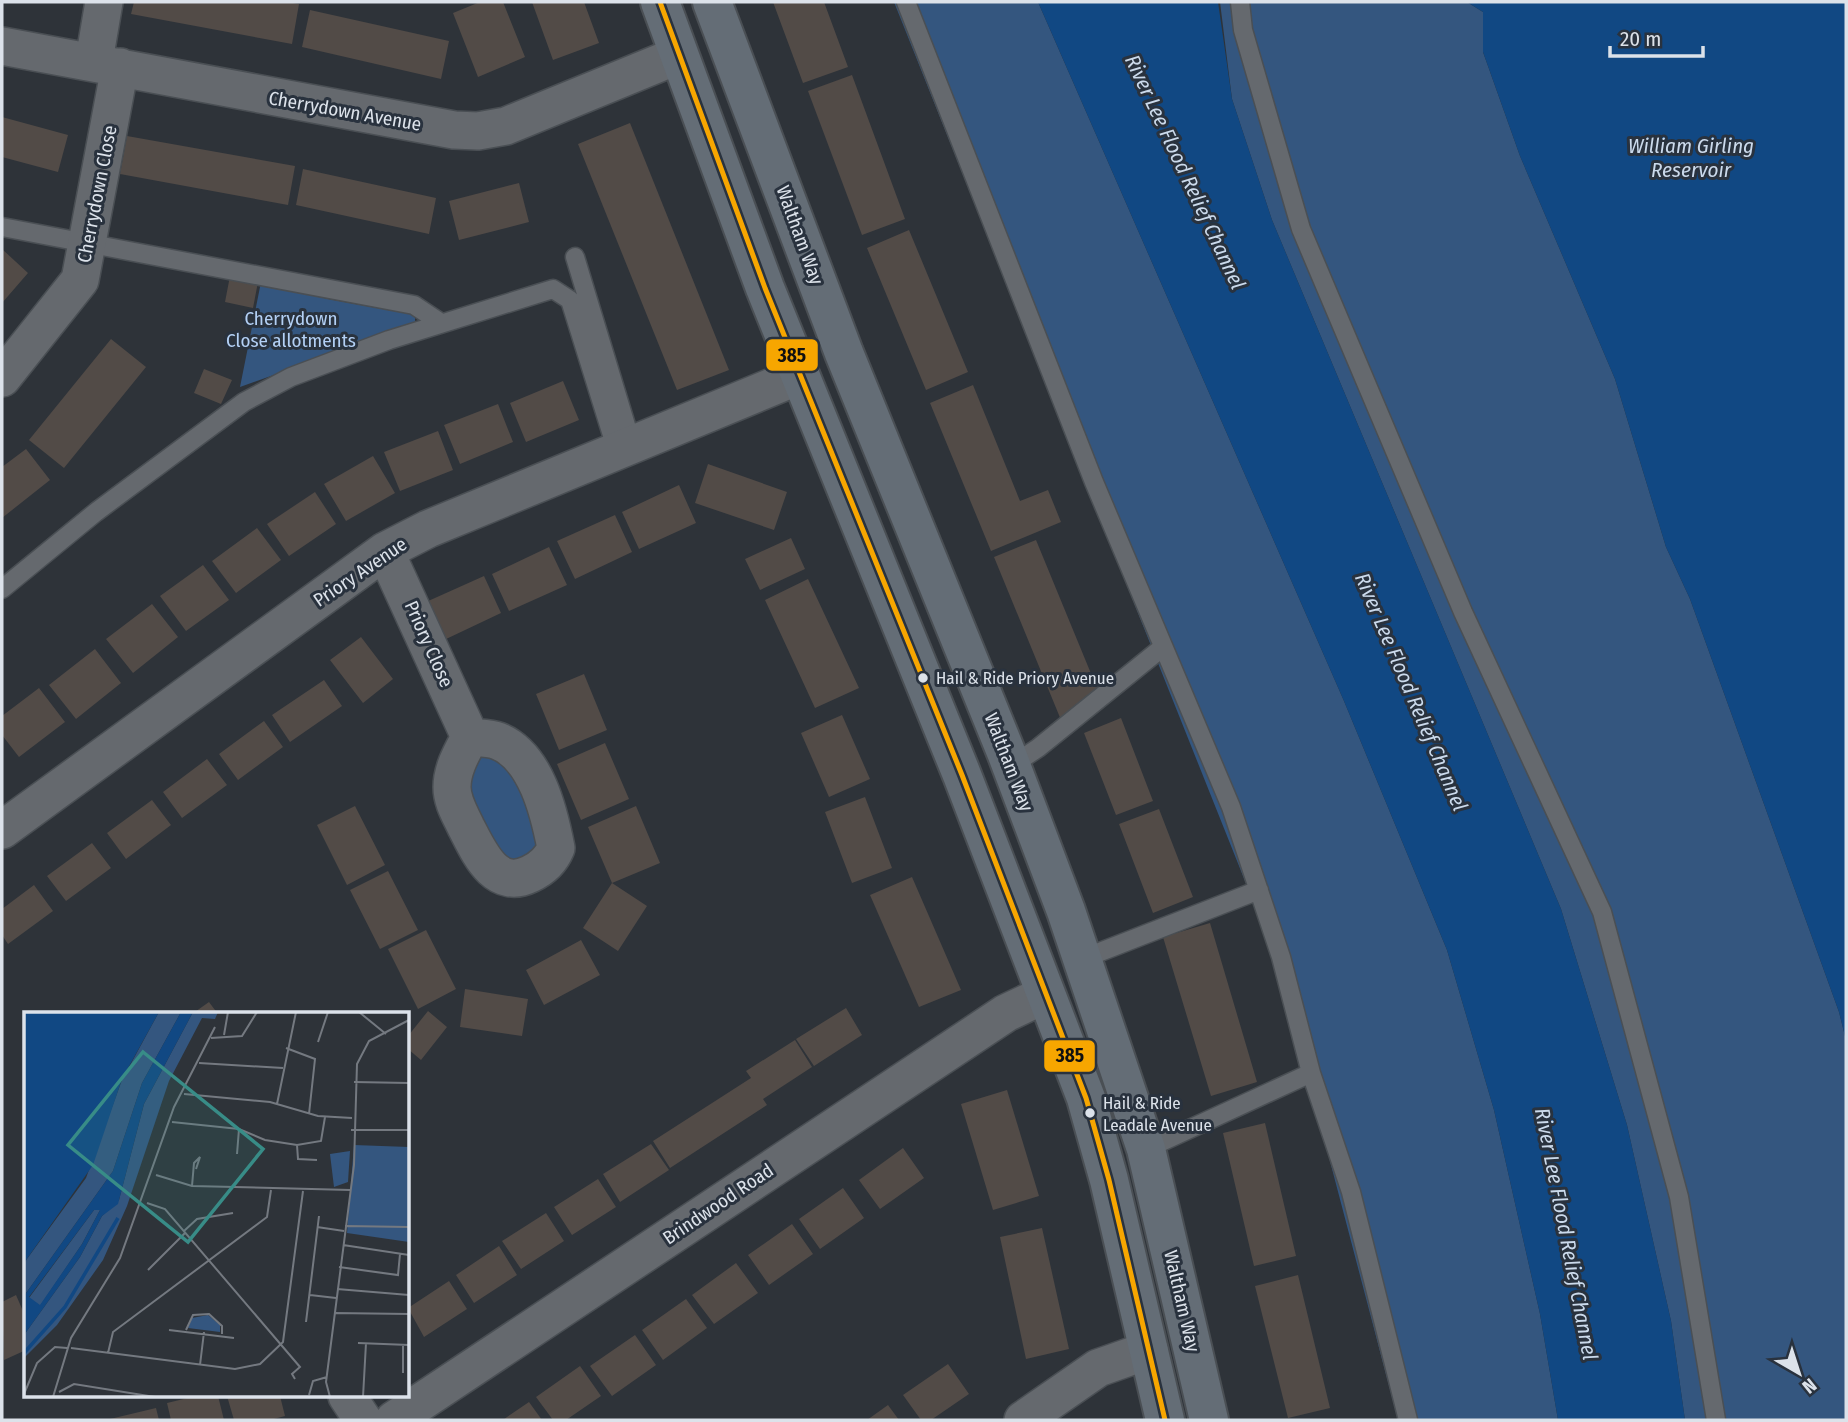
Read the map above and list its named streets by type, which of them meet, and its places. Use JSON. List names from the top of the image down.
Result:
{
  "streets": {
    "main road": ["Waltham Way"],
    "street": [
      "Cherrydown Avenue",
      "Cherrydown Close",
      "Priory Avenue",
      "Priory Close",
      "Brindwood Road"
    ]
  },
  "crossings": [
    ["Cherrydown Avenue", "Cherrydown Close"],
    ["Priory Avenue", "Priory Close"]
  ],
  "water": ["William Girling Reservoir", "River Lee Flood Relief Channel"],
  "parks": ["Cherrydown Close allotments"],
  "places": ["Hail & Ride Priory Avenue", "Hail & Ride Leadale Avenue"],
  "lines": ["transit line 385"],
  "scale_bar": "20 m",
  "north": "bottom right"
}
